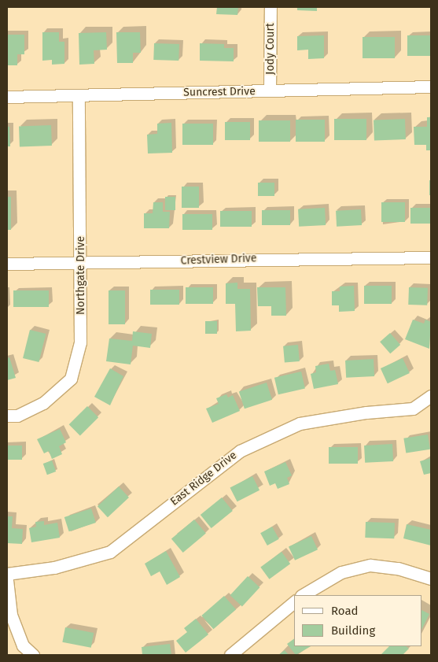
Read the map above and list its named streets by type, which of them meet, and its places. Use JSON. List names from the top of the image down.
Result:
{
  "streets": {
    "street": [
      "Jody Court",
      "Suncrest Drive",
      "Crestview Drive",
      "Northgate Drive",
      "East Ridge Drive"
    ]
  },
  "crossings": [
    ["Jody Court", "Suncrest Drive"],
    ["Suncrest Drive", "Northgate Drive"],
    ["Crestview Drive", "Northgate Drive"]
  ],
  "legend": ["Road", "Building"]
}
